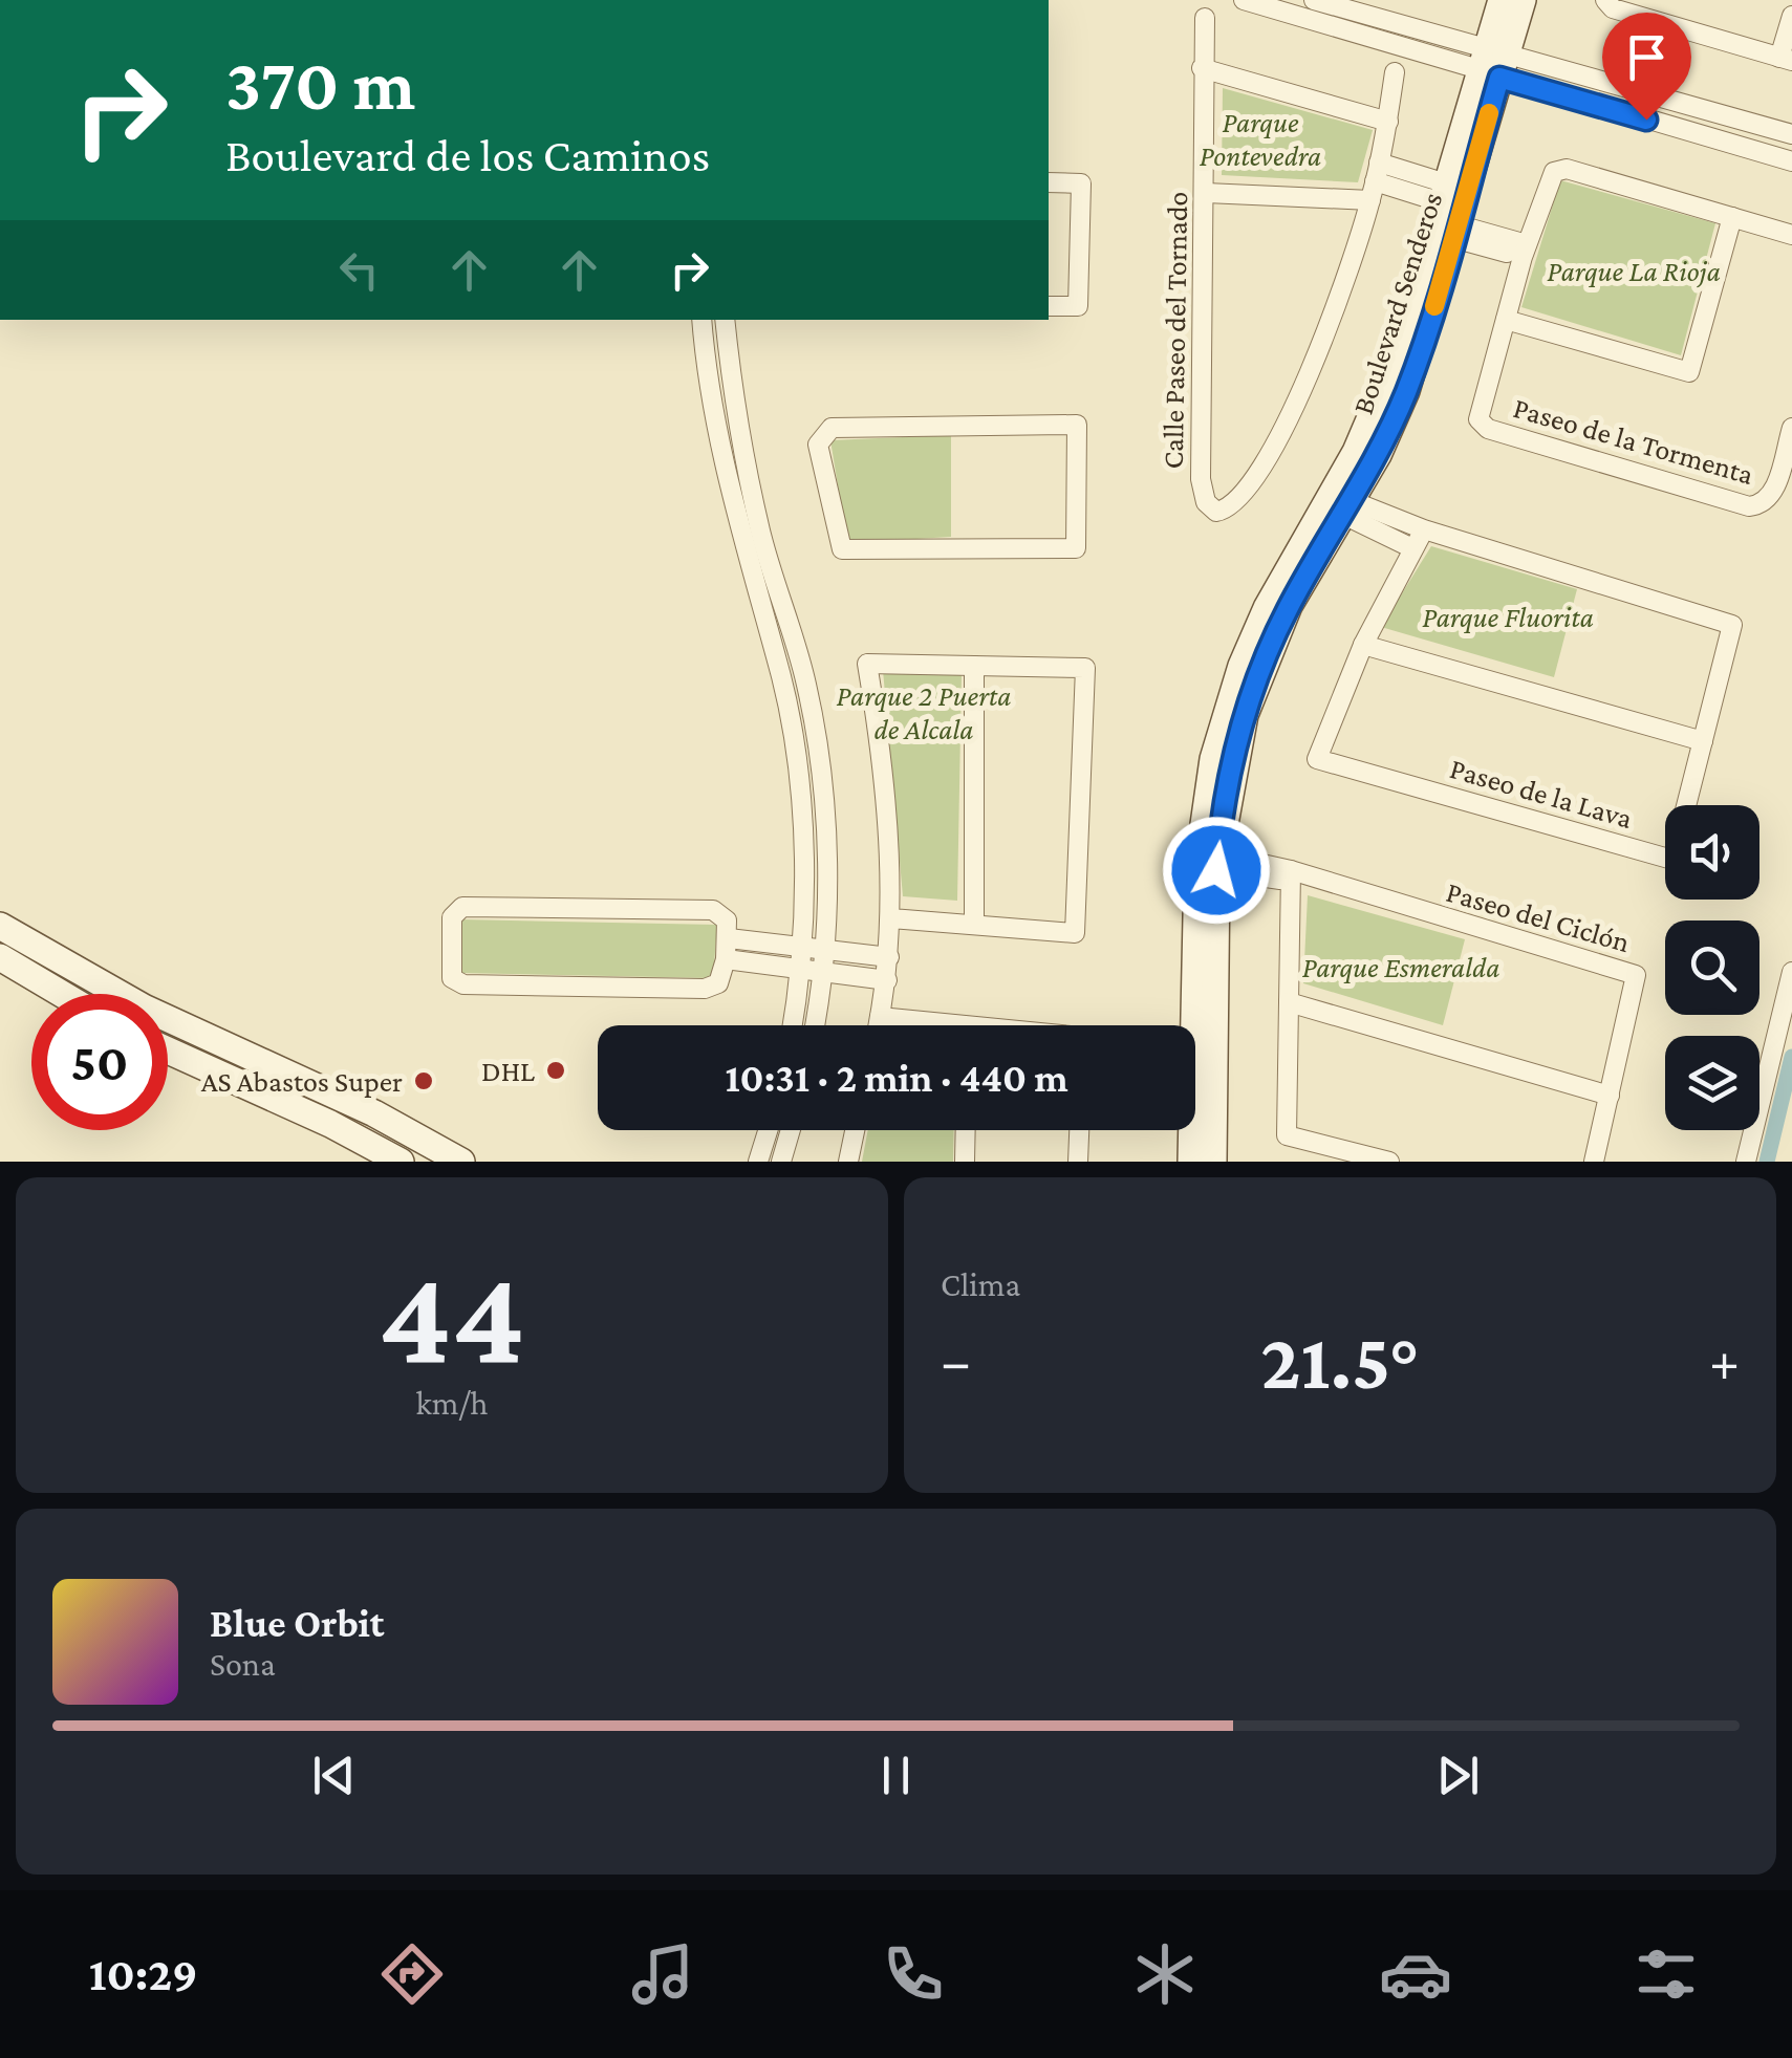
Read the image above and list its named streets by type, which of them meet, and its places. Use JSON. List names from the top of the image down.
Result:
{
  "streets": {
    "main road": ["Boulevard Senderos"],
    "street": [
      "Calle Paseo del Tornado",
      "Paseo de la Tormenta",
      "Paseo de la Lava",
      "Paseo del Ciclón"
    ]
  },
  "crossings": [
    ["Boulevard Senderos", "Paseo de la Lava"],
    ["Boulevard Senderos", "Paseo del Ciclón"]
  ],
  "parks": [
    "Parque Pontevedra",
    "Parque La Rioja",
    "Parque Fluorita",
    "Parque 2 Puerta de Alcala",
    "Parque Esmeralda"
  ],
  "places": ["DHL", "AS Abastos Super"],
  "page": {
    "turn": ["370 m", "Boulevard de los Caminos"],
    "limit": "50",
    "trip": "10:31 · 2 min · 440 m",
    "tile": [
      ["44", "km/h"],
      "Clima"
    ],
    "heat": ["−", "21.5°", "+"],
    "song": ["Blue Orbit", "Sona"],
    "tabs": "10:29"
  }
}
